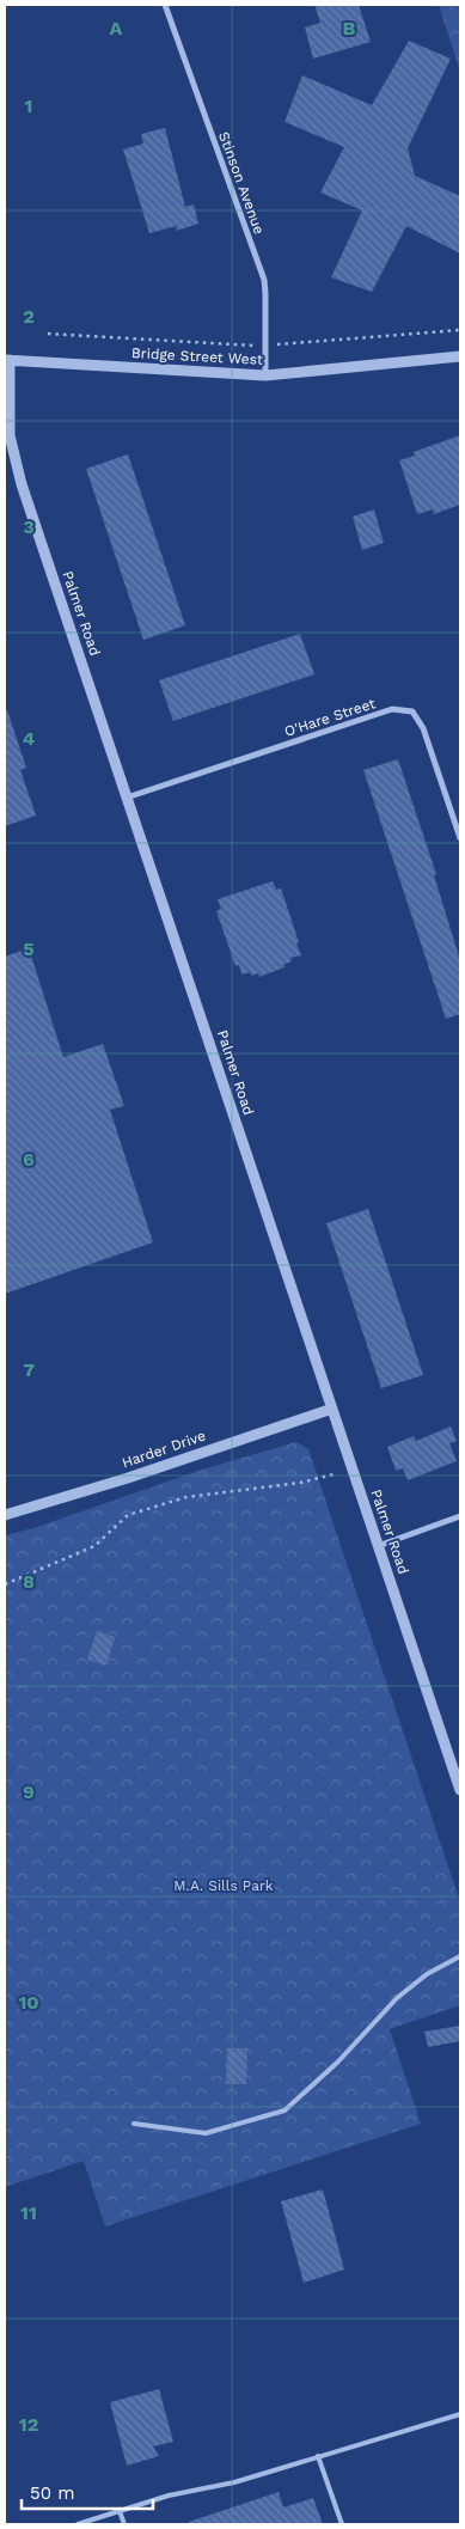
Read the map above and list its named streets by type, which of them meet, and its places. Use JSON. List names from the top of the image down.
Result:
{
  "streets": {
    "street": [
      "Stinson Avenue",
      "Bridge Street West",
      "Palmer Road",
      "O'Hare Street",
      "Harder Drive"
    ]
  },
  "crossings": [
    ["Stinson Avenue", "Bridge Street West"],
    ["Bridge Street West", "Palmer Road"],
    ["Palmer Road", "O'Hare Street"],
    ["Palmer Road", "Harder Drive"]
  ],
  "parks": ["M.A. Sills Park"],
  "scale_bar": "50 m",
  "grid": {
    "columns": ["A", "B"],
    "rows": [
      "1",
      "2",
      "3",
      "4",
      "5",
      "6",
      "7",
      "8",
      "9",
      "10",
      "11",
      "12"
    ]
  }
}
